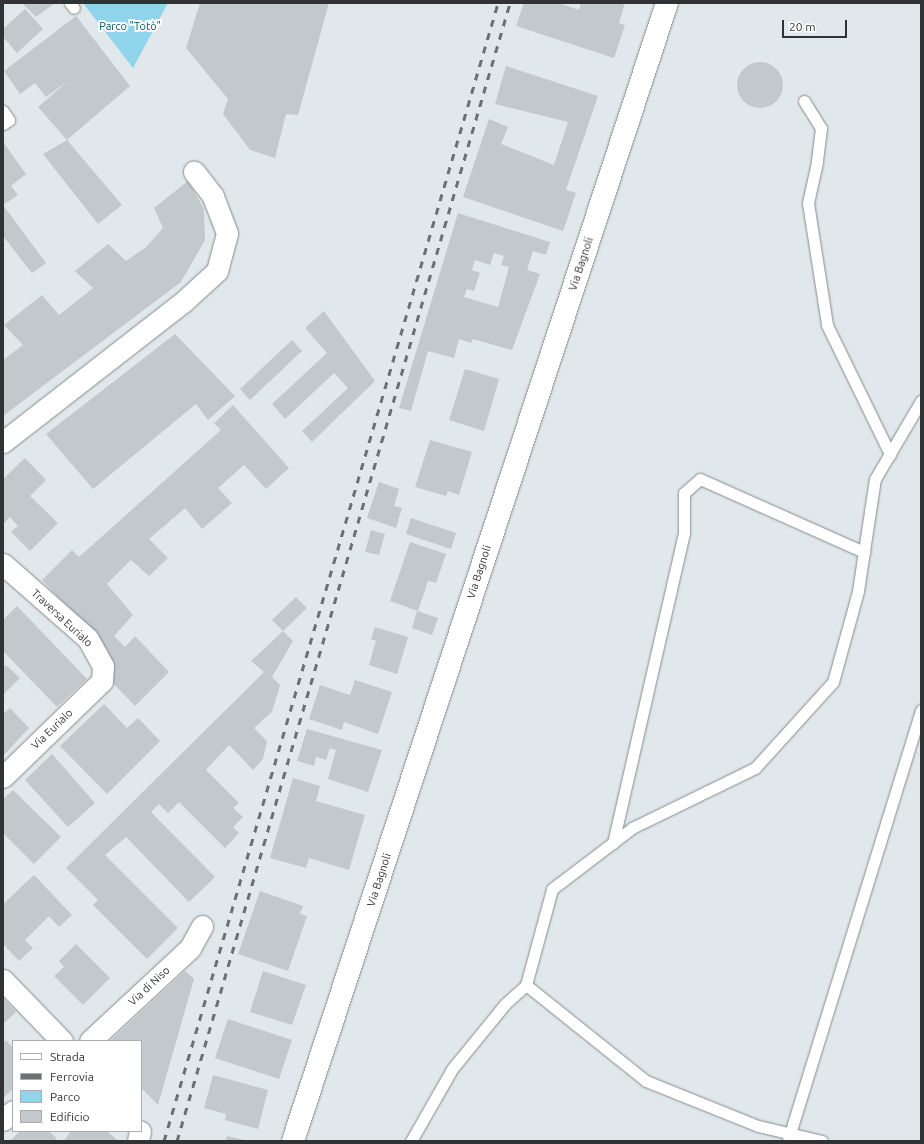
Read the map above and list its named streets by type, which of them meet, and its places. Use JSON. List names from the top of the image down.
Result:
{
  "streets": {
    "street": [
      "Via Bagnoli",
      "Traversa Eurialo",
      "Via Eurialo",
      "Via di Niso"
    ]
  },
  "crossings": [
    ["Traversa Eurialo", "Via Eurialo"]
  ],
  "parks": ["Parco \"Totò\""],
  "legend": [
    "Strada",
    "Ferrovia",
    "Parco",
    "Edificio"
  ],
  "scale_bar": "20 m"
}
